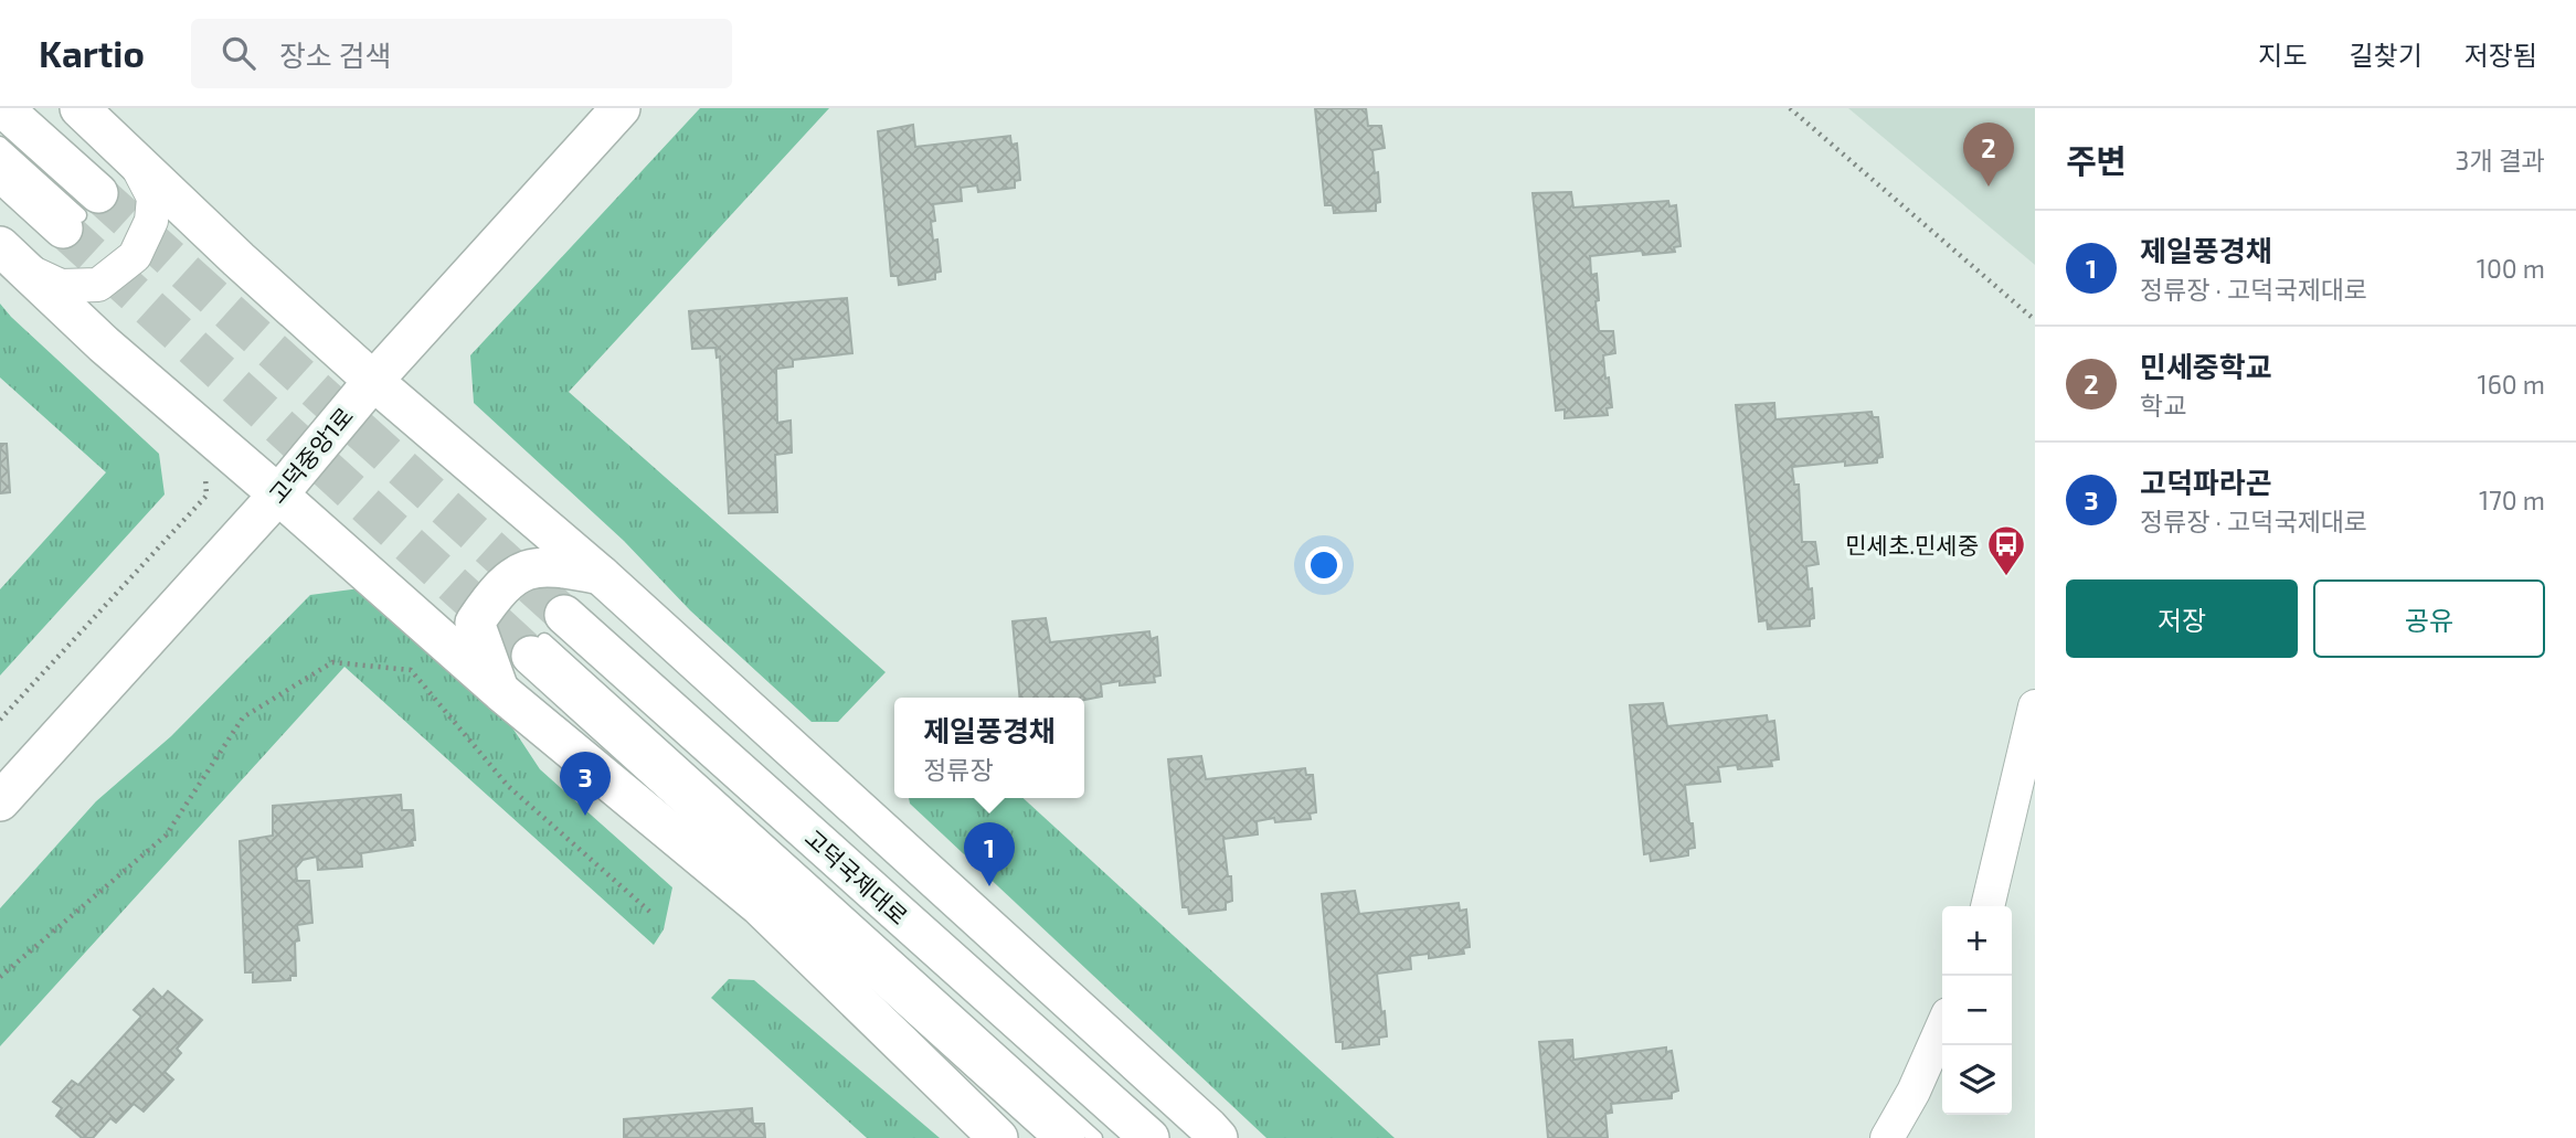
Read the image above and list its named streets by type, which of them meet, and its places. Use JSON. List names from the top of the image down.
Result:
{
  "streets": {
    "main road": ["고덕중앙1로", "고덕국제대로"]
  },
  "places": {
    "bus stop": ["민세초.민세중"]
  },
  "page": {
    "header": "Kartio",
    "search": "장소 검색",
    "nav": ["지도", "길찾기", "저장됨"],
    "heading": ["주변", "3개 결과"],
    "pins": ["2", "3", "1"],
    "list": [
      {
        "mark": "1",
        "name": "제일풍경채",
        "note": "정류장 · 고덕국제대로",
        "value": "100 m"
      },
      {
        "mark": "2",
        "name": "민세중학교",
        "note": "학교",
        "value": "160 m"
      },
      {
        "mark": "3",
        "name": "고덕파라곤",
        "note": "정류장 · 고덕국제대로",
        "value": "170 m"
      }
    ],
    "buttons": ["저장", "공유"],
    "popup": ["제일풍경채", "정류장"],
    "map_buttons": ["+", "−"]
  }
}
